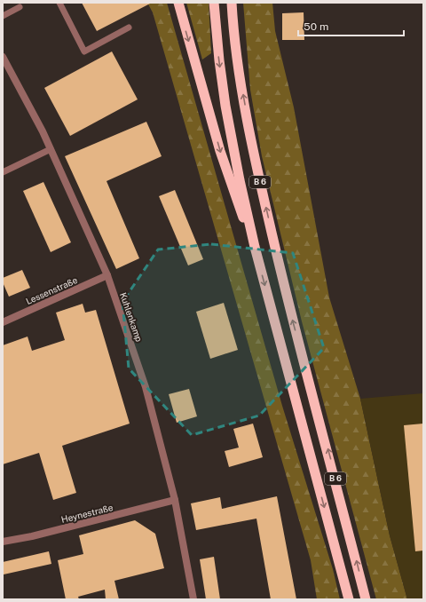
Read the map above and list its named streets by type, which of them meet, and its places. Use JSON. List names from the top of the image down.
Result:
{
  "streets": {
    "highway": ["B 6"],
    "street": ["Lessenstraße", "Kuhlenkamp", "Heynestraße"]
  },
  "crossings": [
    ["Lessenstraße", "Kuhlenkamp"],
    ["Kuhlenkamp", "Heynestraße"]
  ],
  "scale_bar": "50 m"
}
